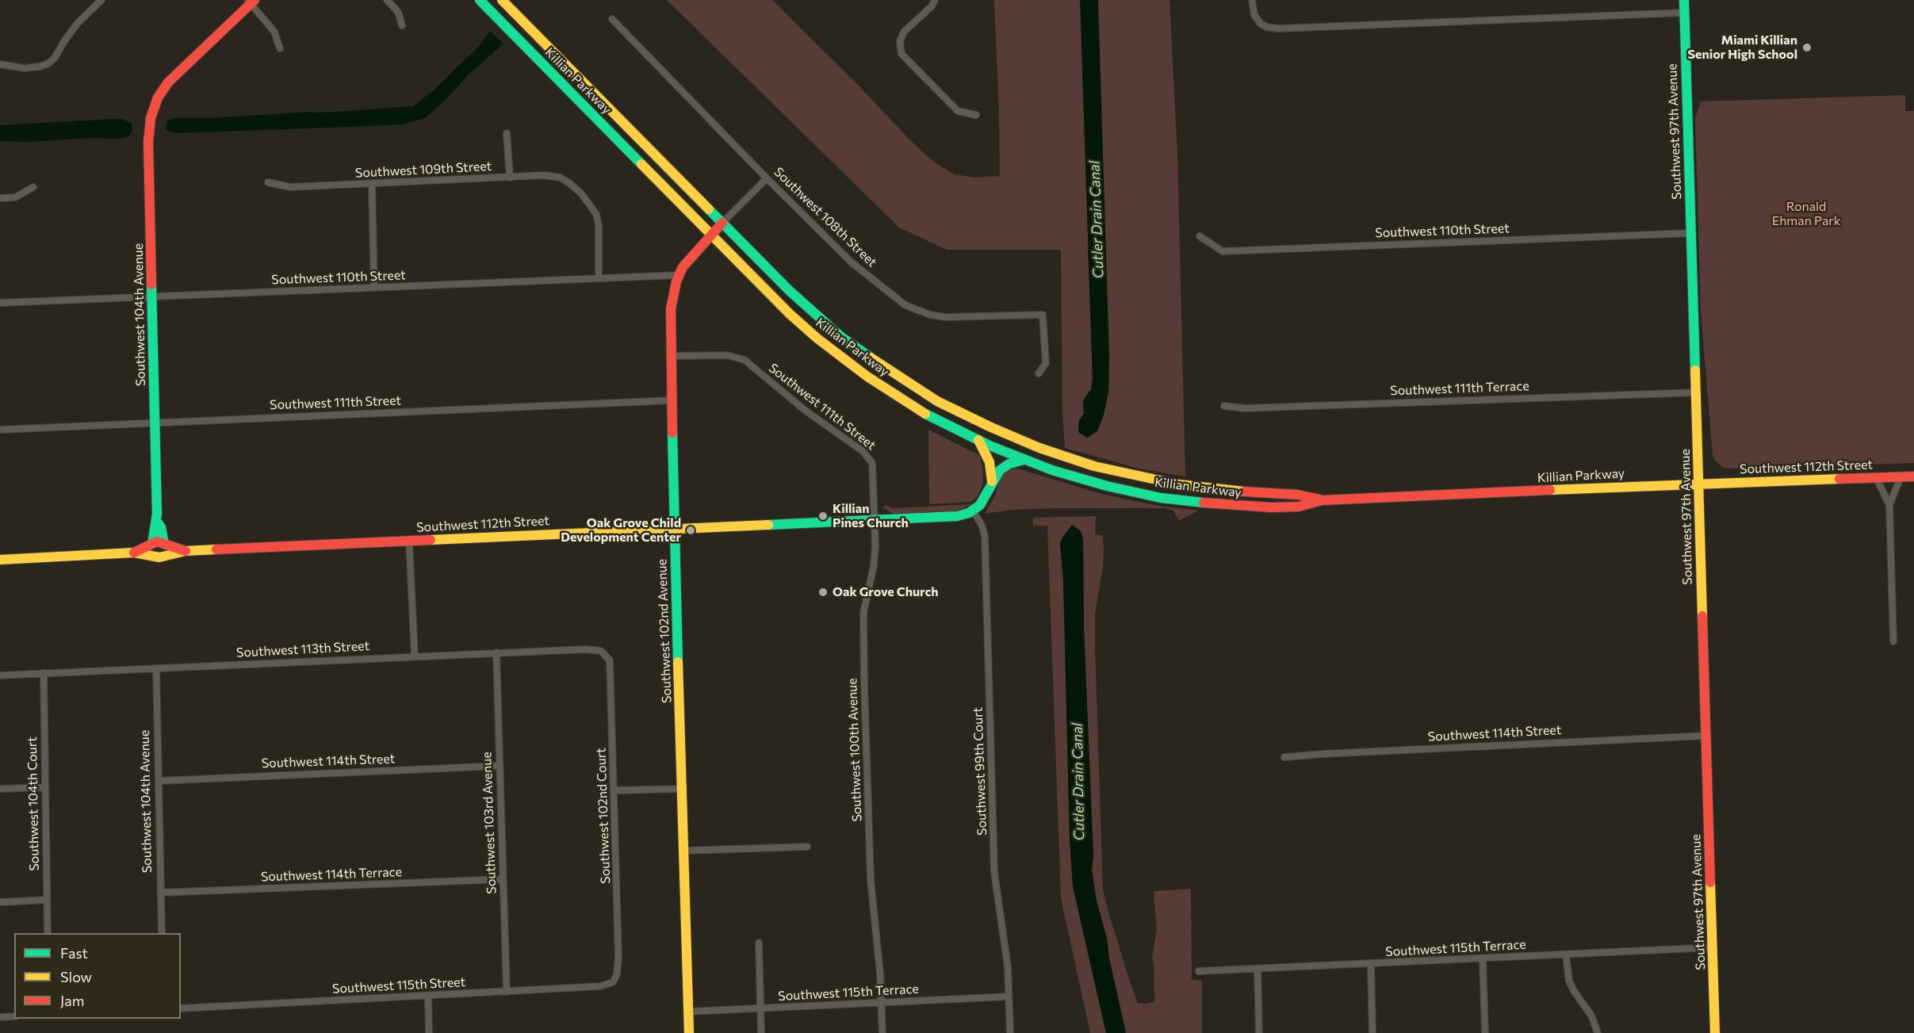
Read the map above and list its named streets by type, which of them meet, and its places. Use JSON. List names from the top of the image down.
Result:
{
  "streets": {
    "street": [
      "Killian Parkway",
      "Southwest 97th Avenue",
      "Southwest 109th Street",
      "Southwest 108th Street",
      "Southwest 110th Street",
      "Southwest 104th Avenue",
      "Southwest 111th Terrace",
      "Southwest 111th Street",
      "Southwest 112th Street",
      "Southwest 102nd Avenue",
      "Southwest 113th Street",
      "Southwest 114th Street",
      "Southwest 100th Avenue",
      "Southwest 99th Court",
      "Southwest 104th Court",
      "Southwest 102nd Court",
      "Southwest 103rd Avenue",
      "Southwest 114th Terrace",
      "Southwest 115th Terrace",
      "Southwest 115th Street"
    ]
  },
  "crossings": [
    ["Killian Parkway", "Southwest 97th Avenue"],
    ["Killian Parkway", "Southwest 112th Street"],
    ["Killian Parkway", "Southwest 102nd Avenue"],
    ["Southwest 97th Avenue", "Southwest 110th Street"],
    ["Southwest 97th Avenue", "Southwest 111th Terrace"],
    ["Southwest 97th Avenue", "Southwest 112th Street"],
    ["Southwest 97th Avenue", "Southwest 114th Street"],
    ["Southwest 97th Avenue", "Southwest 115th Terrace"],
    ["Southwest 109th Street", "Southwest 110th Street"],
    ["Southwest 108th Street", "Southwest 102nd Avenue"],
    ["Southwest 110th Street", "Southwest 104th Avenue"],
    ["Southwest 110th Street", "Southwest 102nd Avenue"],
    ["Southwest 104th Avenue", "Southwest 111th Street"],
    ["Southwest 104th Avenue", "Southwest 112th Street"],
    ["Southwest 104th Avenue", "Southwest 113th Street"],
    ["Southwest 104th Avenue", "Southwest 114th Street"],
    ["Southwest 104th Avenue", "Southwest 114th Terrace"],
    ["Southwest 111th Street", "Southwest 102nd Avenue"],
    ["Southwest 111th Street", "Southwest 100th Avenue"],
    ["Southwest 112th Street", "Southwest 102nd Avenue"],
    ["Southwest 112th Street", "Southwest 100th Avenue"],
    ["Southwest 112th Street", "Southwest 99th Court"],
    ["Southwest 102nd Avenue", "Southwest 115th Terrace"],
    ["Southwest 113th Street", "Southwest 104th Court"],
    ["Southwest 113th Street", "Southwest 102nd Court"],
    ["Southwest 113th Street", "Southwest 103rd Avenue"],
    ["Southwest 114th Street", "Southwest 103rd Avenue"],
    ["Southwest 100th Avenue", "Southwest 115th Terrace"],
    ["Southwest 99th Court", "Southwest 115th Terrace"],
    ["Southwest 102nd Court", "Southwest 115th Street"],
    ["Southwest 103rd Avenue", "Southwest 114th Terrace"],
    ["Southwest 103rd Avenue", "Southwest 115th Street"]
  ],
  "water": ["Cutler Drain Canal"],
  "parks": ["Ronald Ehman Park"],
  "places": [
    "Miami Killian Senior High School",
    "Killian Pines Church",
    "Oak Grove Child Development Center",
    "Oak Grove Church"
  ],
  "legend": ["Fast", "Slow", "Jam"]
}
